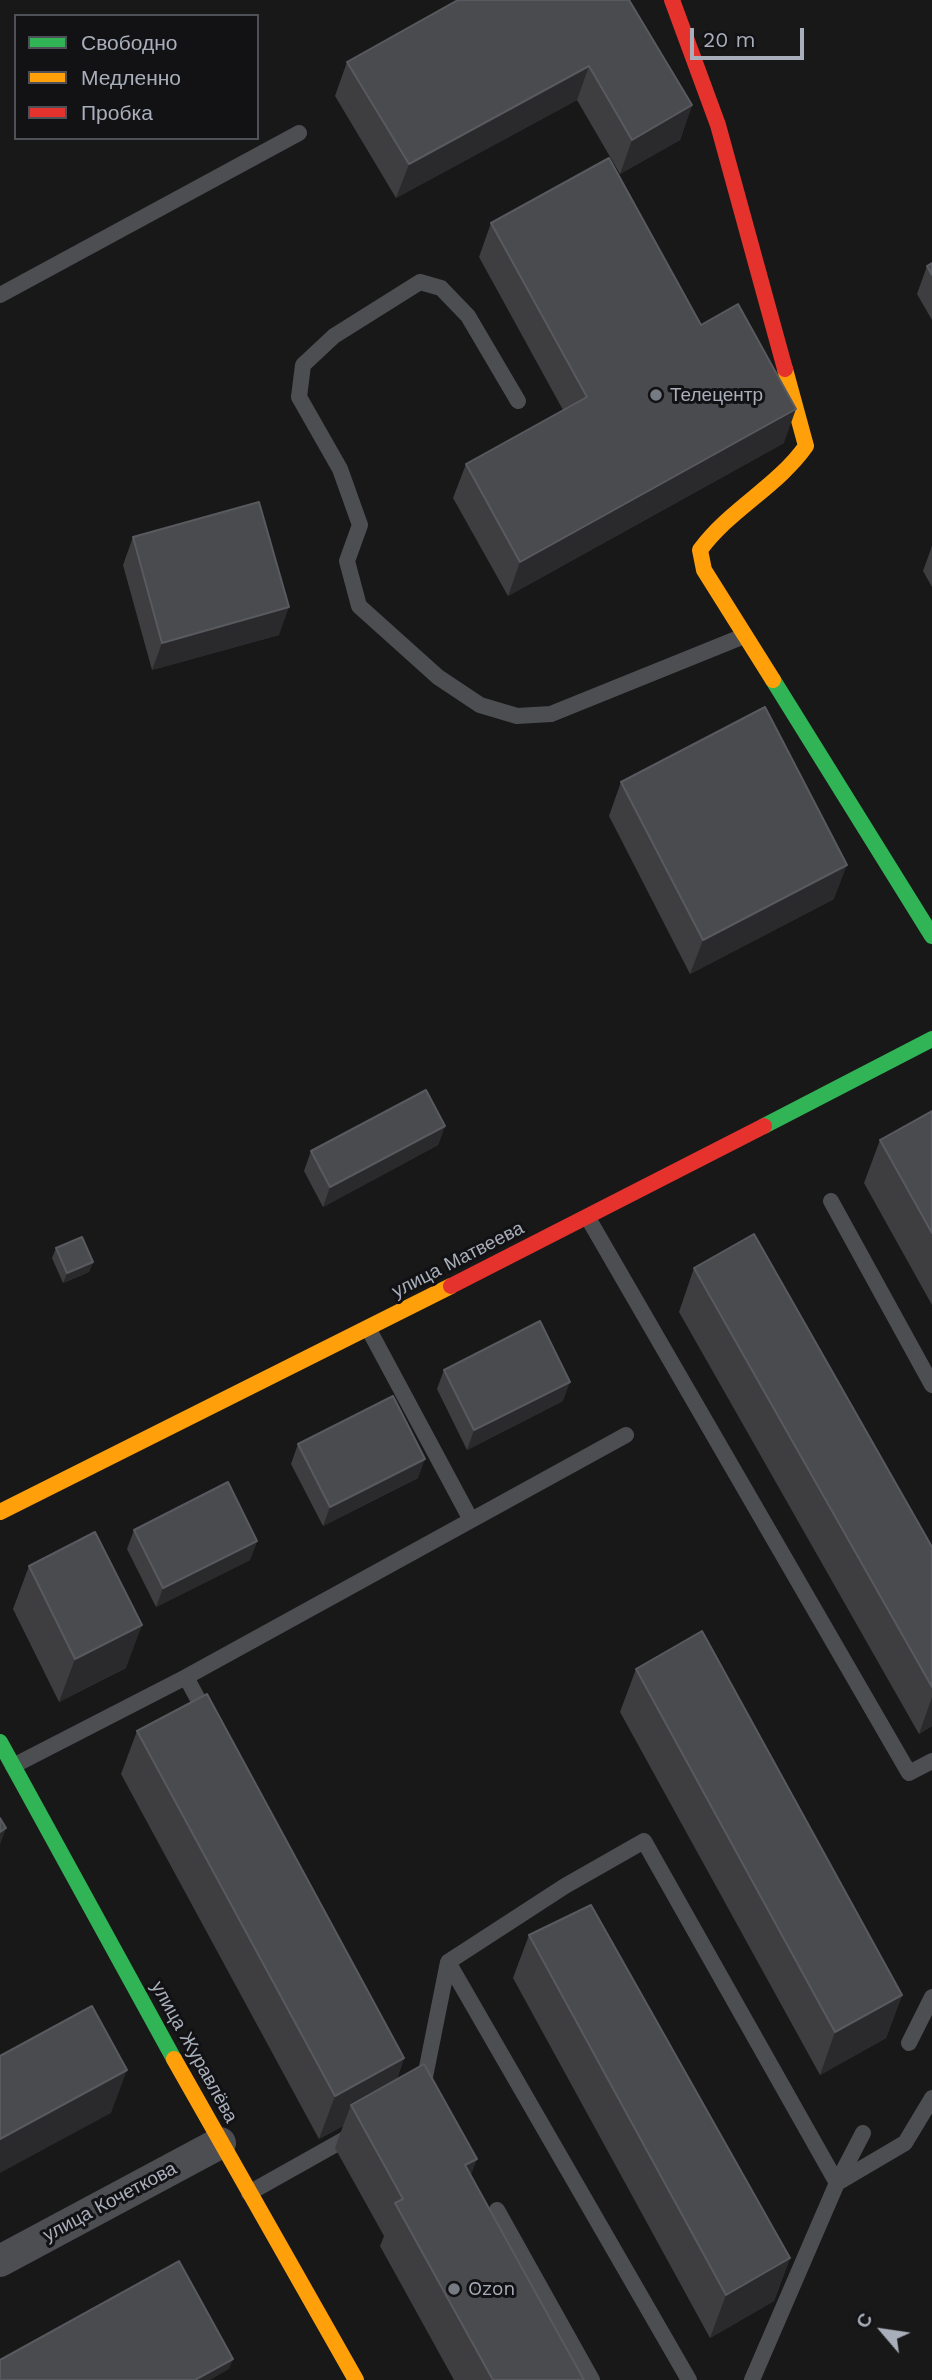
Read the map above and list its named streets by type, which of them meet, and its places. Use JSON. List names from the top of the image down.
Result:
{
  "streets": {
    "street": ["улица Матвеева", "улица Журавлёва", "улица Кочеткова"]
  },
  "crossings": [
    ["улица Журавлёва", "улица Кочеткова"]
  ],
  "places": ["Телецентр", "Ozon"],
  "legend": ["Свободно", "Медленно", "Пробка"],
  "scale_bar": "20 m",
  "north": "top left"
}
